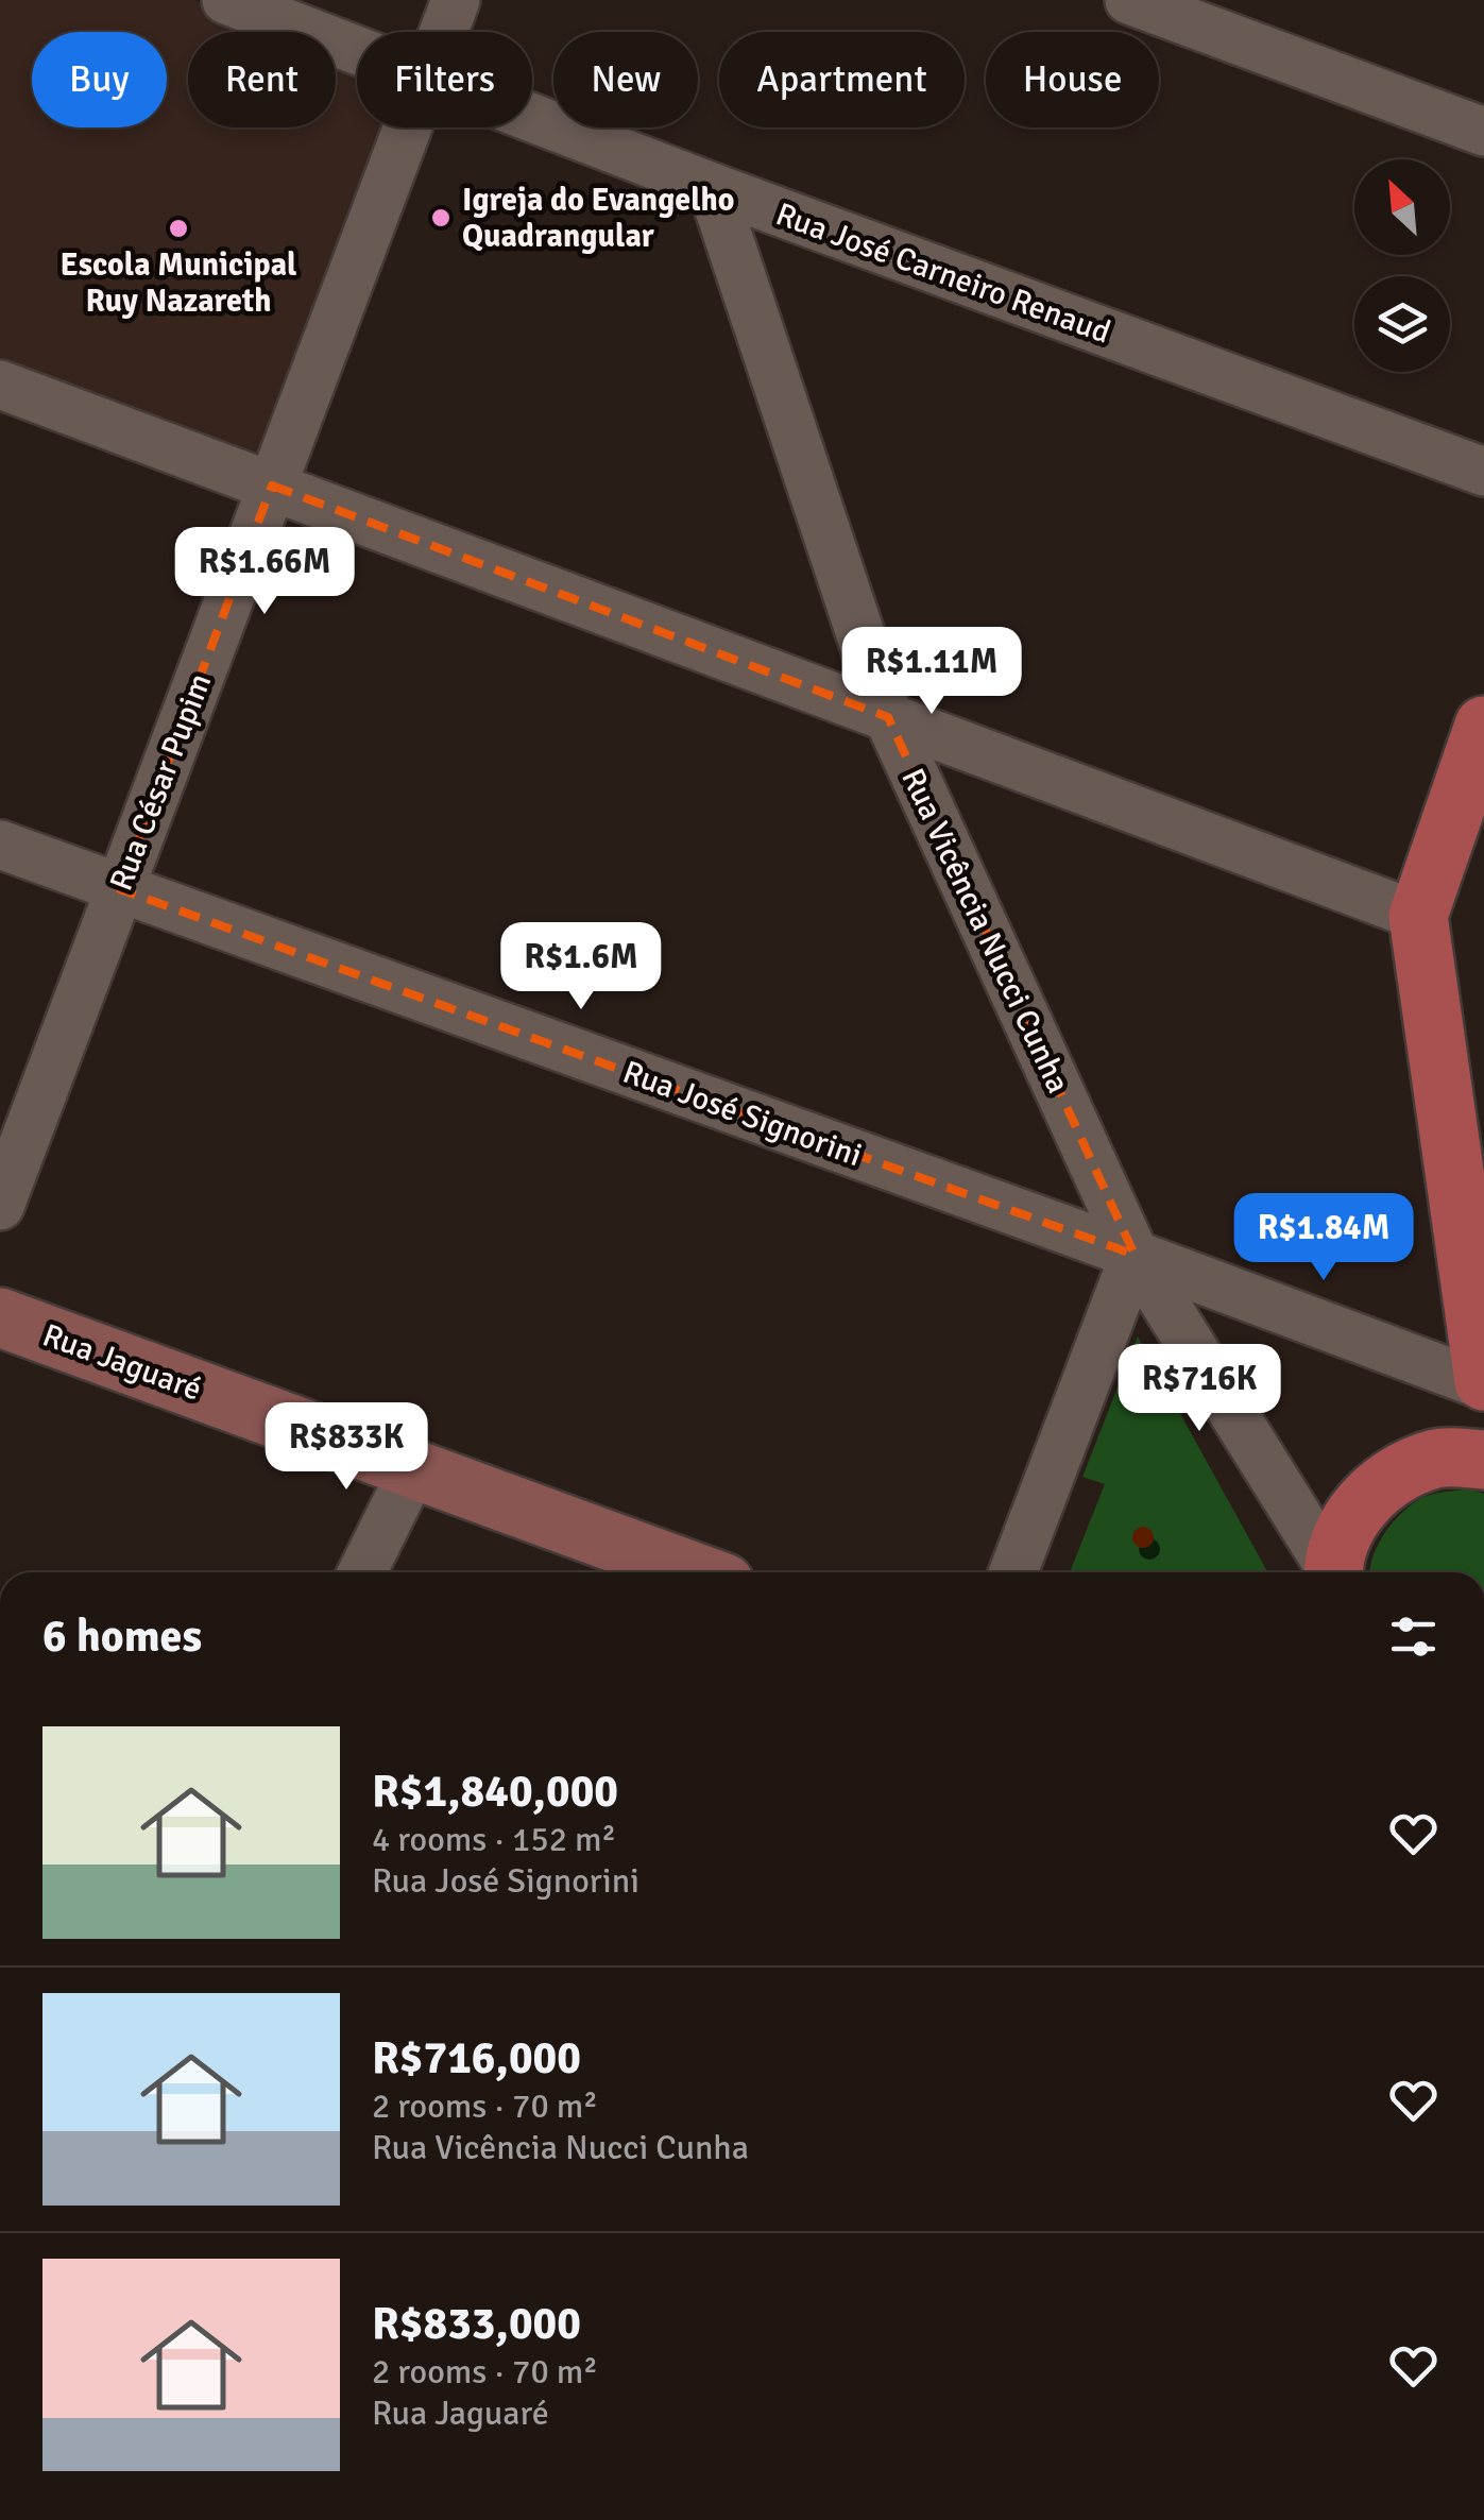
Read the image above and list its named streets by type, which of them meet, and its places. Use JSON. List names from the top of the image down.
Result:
{
  "streets": {
    "street": [
      "Rua José Carneiro Renaud",
      "Rua César Pupim",
      "Rua Vicência Nucci Cunha",
      "Rua José Signorini",
      "Rua Jaguaré"
    ]
  },
  "crossings": [
    ["Rua José Carneiro Renaud", "Rua Vicência Nucci Cunha"],
    ["Rua César Pupim", "Rua José Signorini"],
    ["Rua Vicência Nucci Cunha", "Rua José Signorini"]
  ],
  "places": ["Igreja do Evangelho Quadrangular", "Escola Municipal Ruy Nazareth"],
  "north": "top left",
  "page": {
    "chip": [
      "Buy",
      "Rent",
      "Filters",
      "New",
      "Apartment",
      "House"
    ],
    "price": [
      "R$1.66M",
      "R$1.11M",
      "R$1.6M",
      "R$1.84M",
      "R$716K",
      "R$833K"
    ],
    "heading": "6 homes",
    "list": [
      {
        "name": "R$1,840,000",
        "note": "4 rooms · 152 m² · Rua José Signorini"
      },
      {
        "name": "R$716,000",
        "note": "2 rooms · 70 m² · Rua Vicência Nucci Cunha"
      },
      {
        "name": "R$833,000",
        "note": "2 rooms · 70 m² · Rua Jaguaré"
      }
    ]
  }
}
